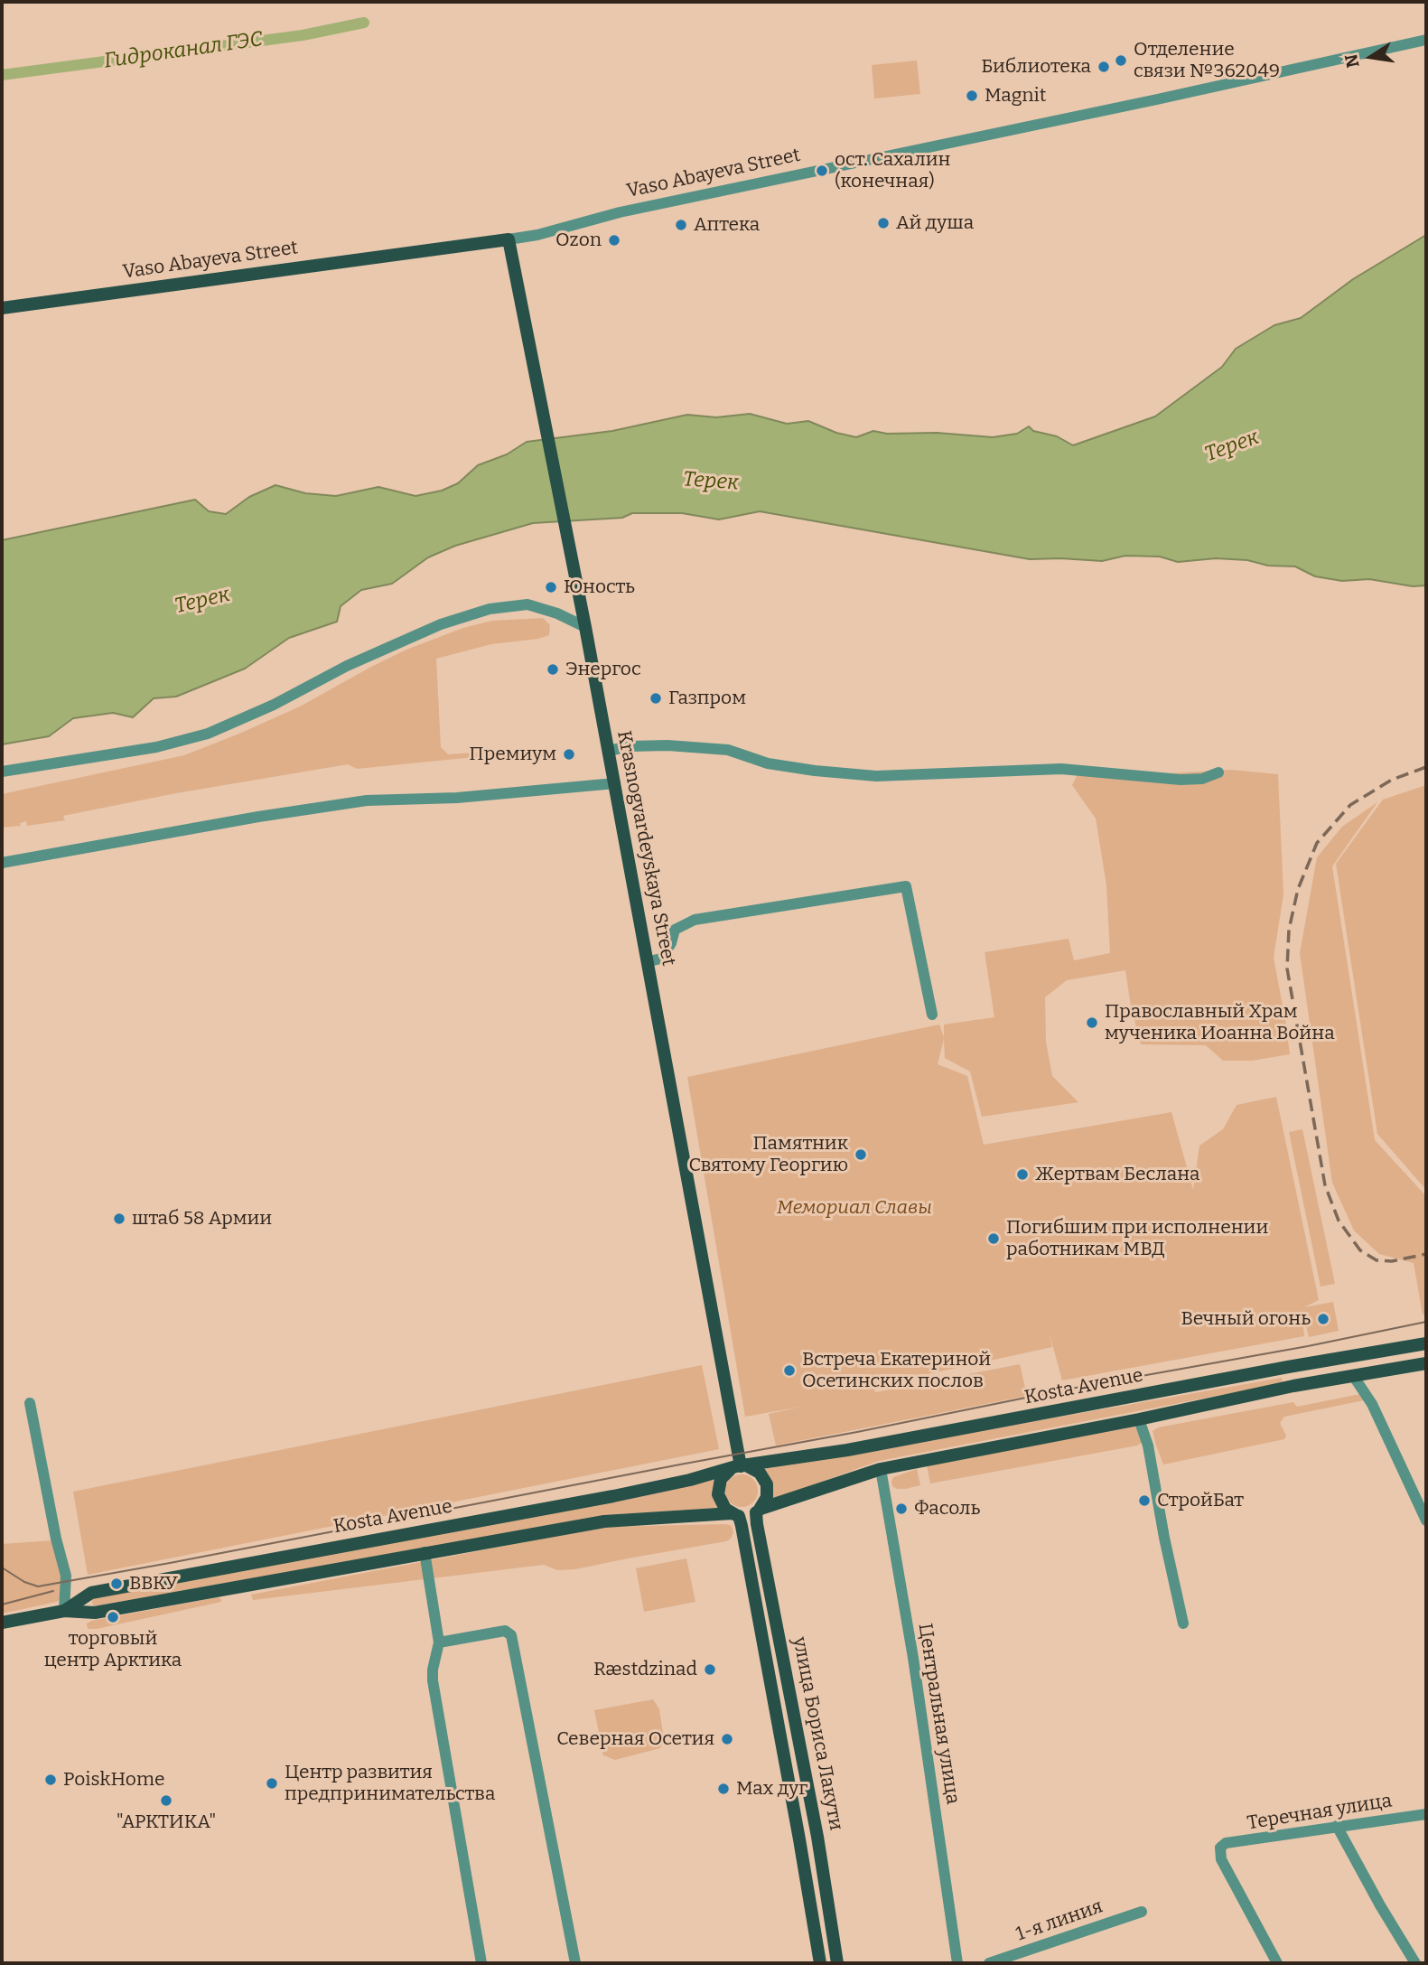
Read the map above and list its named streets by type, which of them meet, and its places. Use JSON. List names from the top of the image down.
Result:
{
  "streets": {
    "main road": [
      "Vaso Abayeva Street",
      "Krasnogvardeyskaya Street",
      "Kosta Avenue",
      "улица Бориса Лакути"
    ],
    "street": ["Центральная улица", "Теречная улица", "1-я линия"]
  },
  "crossings": [
    ["Vaso Abayeva Street", "Krasnogvardeyskaya Street"],
    ["Krasnogvardeyskaya Street", "Kosta Avenue"],
    ["Krasnogvardeyskaya Street", "улица Бориса Лакути"],
    ["Kosta Avenue", "Центральная улица"],
    ["Kosta Avenue", "улица Бориса Лакути"]
  ],
  "water": ["Гидроканал ГЭС", "Терек"],
  "parks": ["Мемориал Славы"],
  "places": [
    "Отделение связи №362049",
    "Библиотека",
    "Magnit",
    "ост. Сахалин (конечная)",
    "Ай душа",
    "Аптека",
    "Ozon",
    "Юность",
    "Энергос",
    "Газпром",
    "Премиум",
    "Православный Храм мученика Иоанна Война",
    "Памятник Святому Георгию",
    "Жертвам Беслана",
    "штаб 58 Армии",
    "Погибшим при исполнении работникам МВД",
    "Вечный огонь",
    "Встреча Екатериной Осетинских послов",
    "СтройБат",
    "Фасоль",
    "ВВКУ",
    "торговый центр Арктика",
    "Ræstdzinad",
    "Северная Осетия",
    "PoiskHome",
    "Центр развития предпринимательства",
    "Мах дуг",
    "\"АРКТИКА\""
  ],
  "north": "left"
}
